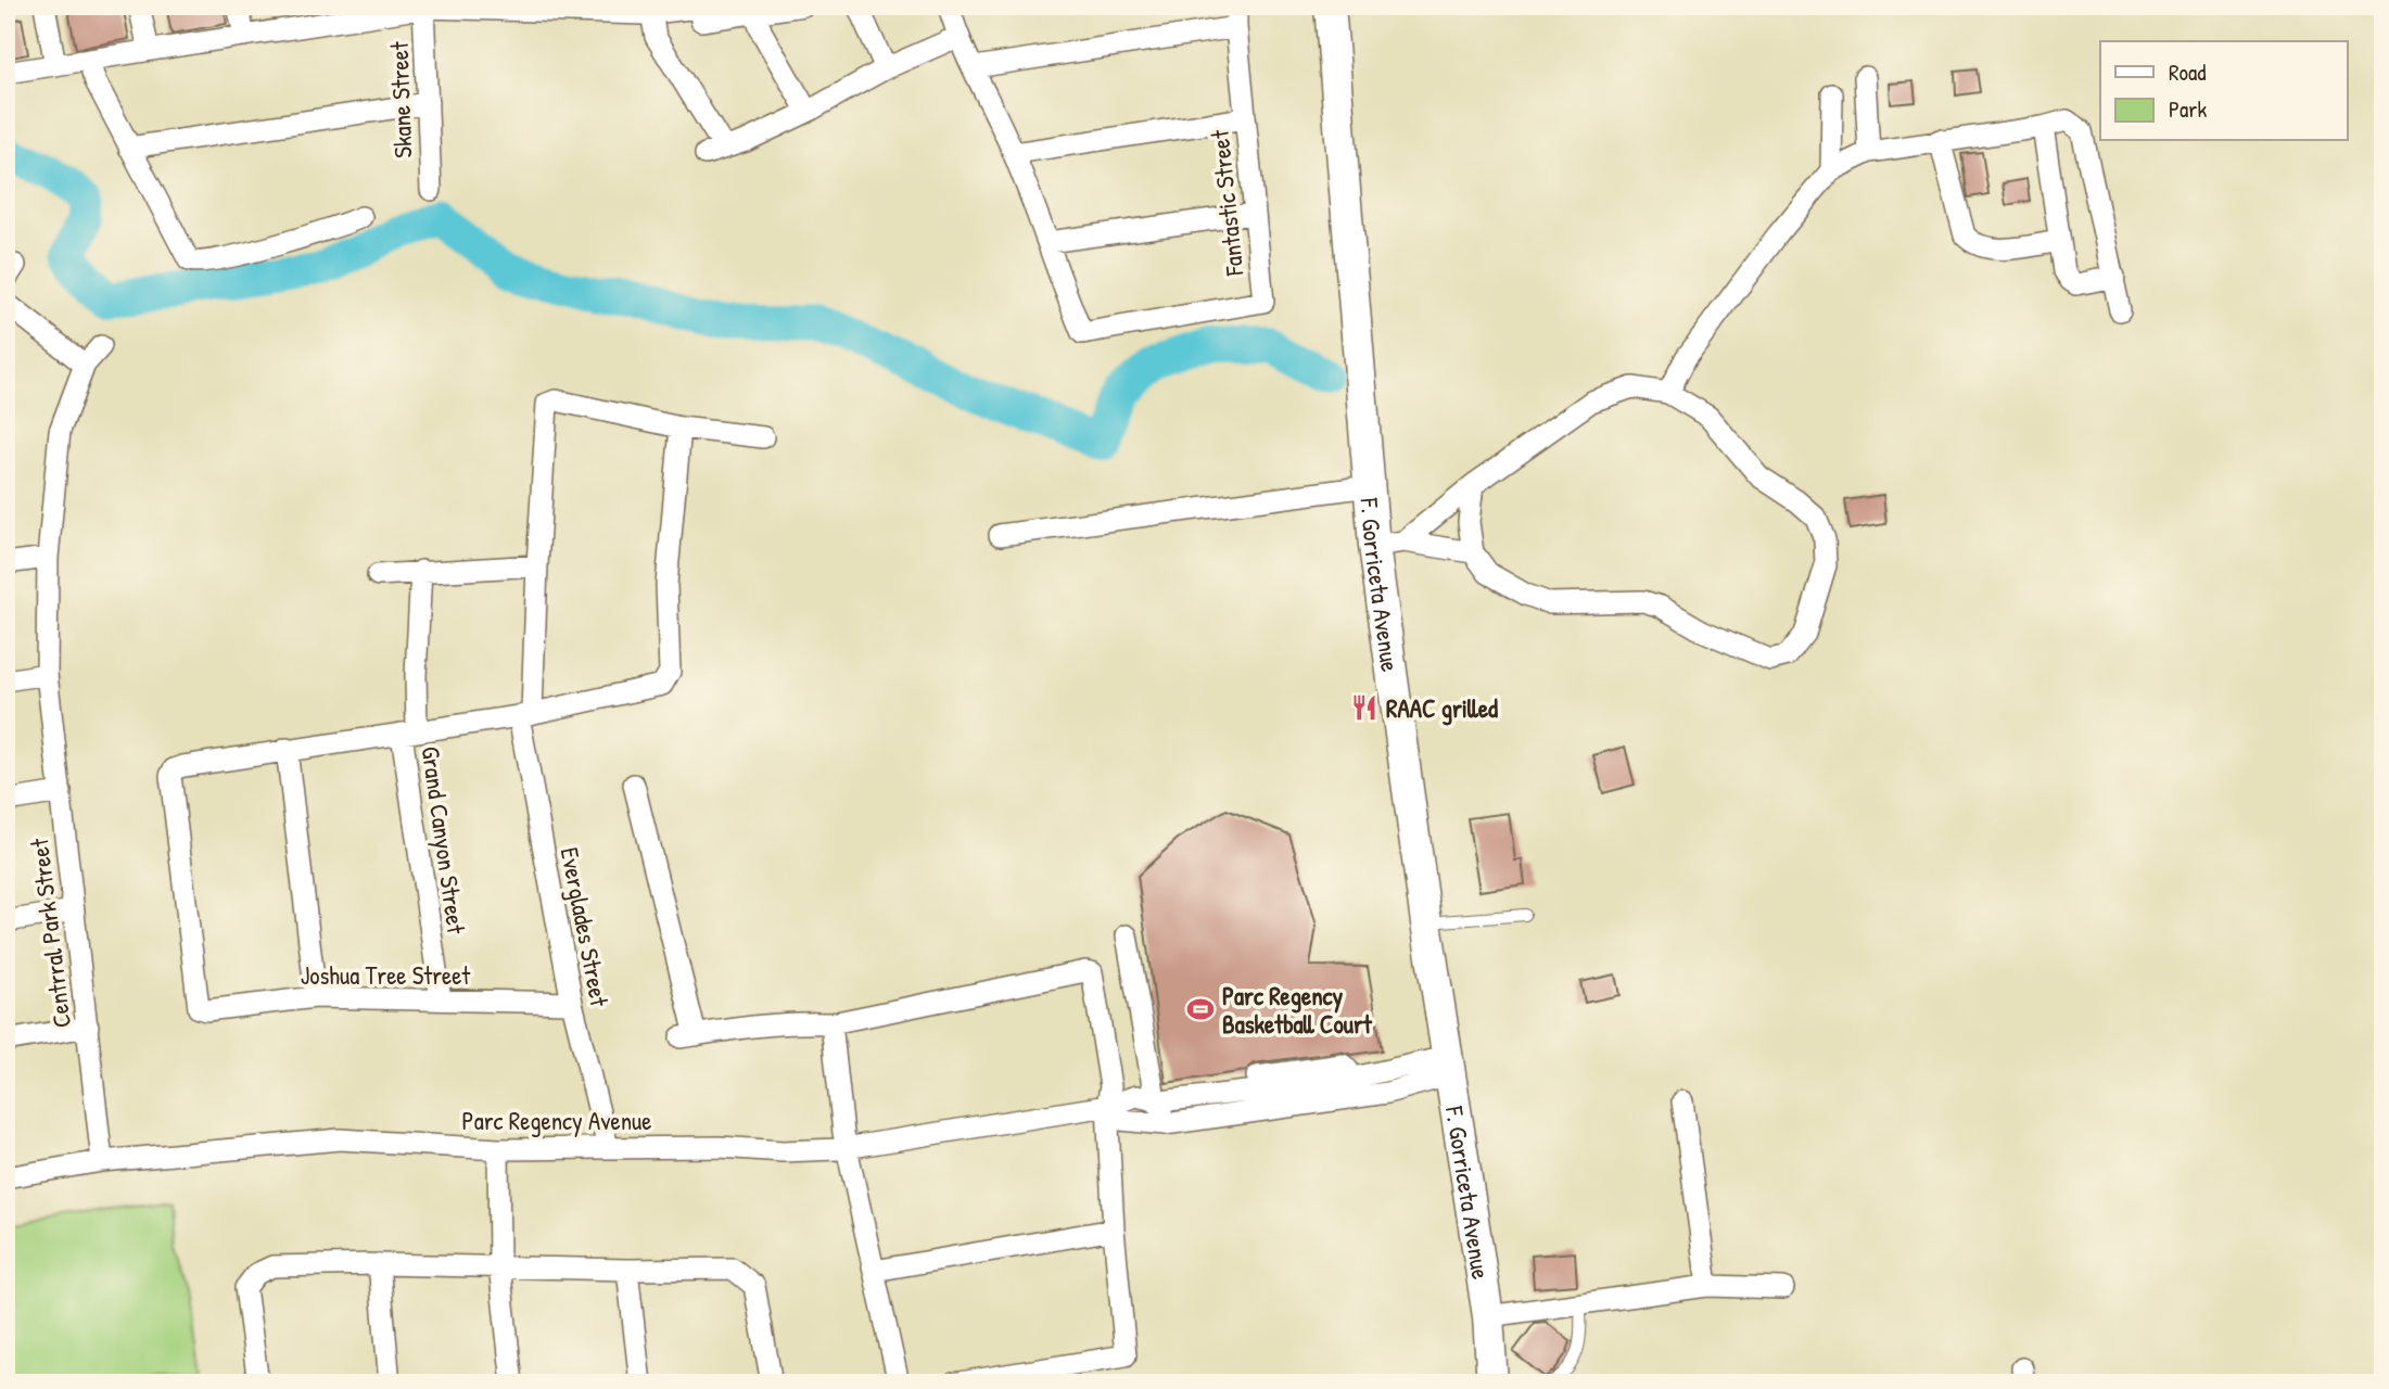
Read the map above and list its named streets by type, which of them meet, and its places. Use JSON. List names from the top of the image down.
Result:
{
  "streets": {
    "main road": ["F. Gorriceta Avenue"],
    "street": [
      "Skane Street",
      "Fantastic Street",
      "Grand Canyon Street",
      "Everglades Street",
      "Centrral Park Street",
      "Joshua Tree Street",
      "Parc Regency Avenue"
    ]
  },
  "crossings": [
    ["Grand Canyon Street", "Joshua Tree Street"],
    ["Everglades Street", "Joshua Tree Street"],
    ["Everglades Street", "Parc Regency Avenue"],
    ["Centrral Park Street", "Parc Regency Avenue"]
  ],
  "places": {
    "restaurant": ["RAAC grilled"],
    "sports": ["Parc Regency Basketball Court"]
  },
  "legend": ["Road", "Park"]
}
